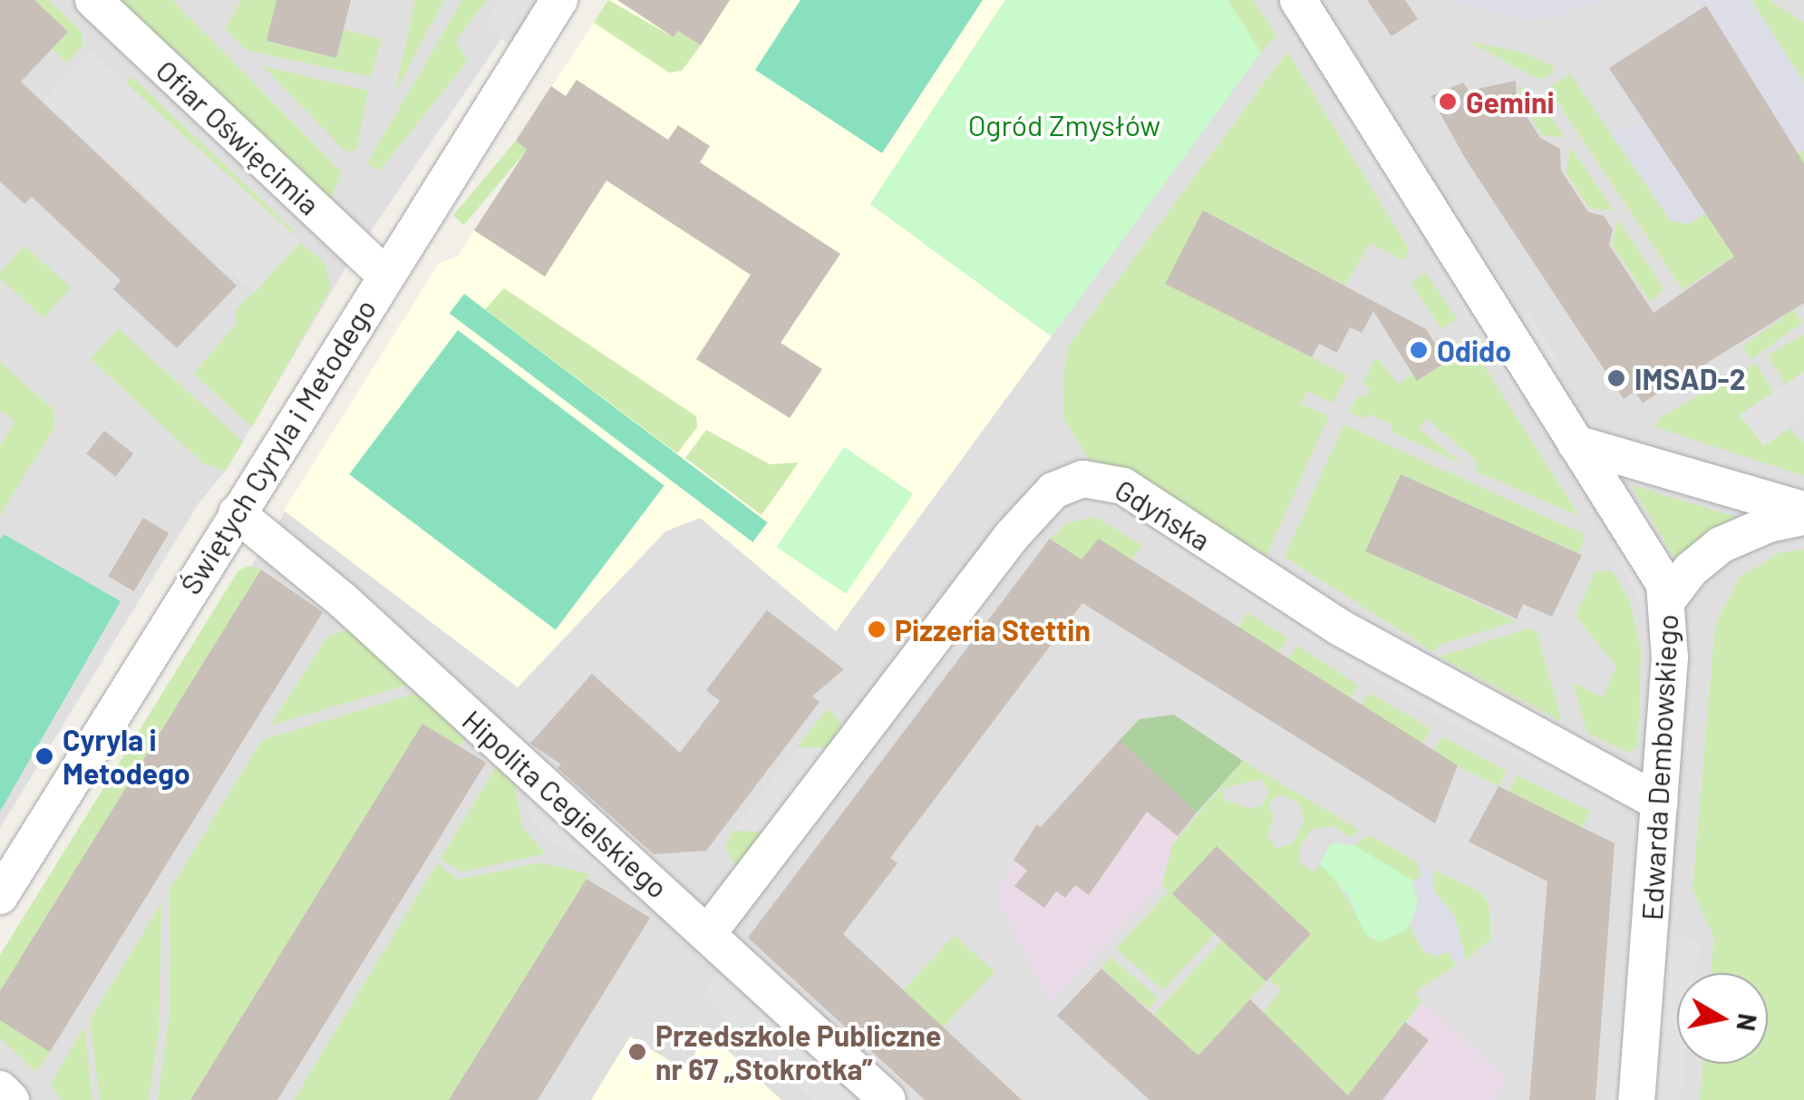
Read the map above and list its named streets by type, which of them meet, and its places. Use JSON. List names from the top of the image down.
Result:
{
  "streets": {
    "street": [
      "Ofiar Oświęcimia",
      "Świętych Cyryla i Metodego",
      "Gdyńska",
      "Edwarda Dembowskiego",
      "Hipolita Cegielskiego"
    ]
  },
  "crossings": [
    ["Ofiar Oświęcimia", "Świętych Cyryla i Metodego"],
    ["Świętych Cyryla i Metodego", "Hipolita Cegielskiego"],
    ["Gdyńska", "Edwarda Dembowskiego"],
    ["Gdyńska", "Hipolita Cegielskiego"]
  ],
  "parks": ["Ogród Zmysłów"],
  "places": [
    "Gemini",
    "Odido",
    "IMSAD-2",
    "Pizzeria Stettin",
    "Cyryla i Metodego",
    "Przedszkole Publiczne nr 67 „Stokrotka”"
  ],
  "north": "right"
}
